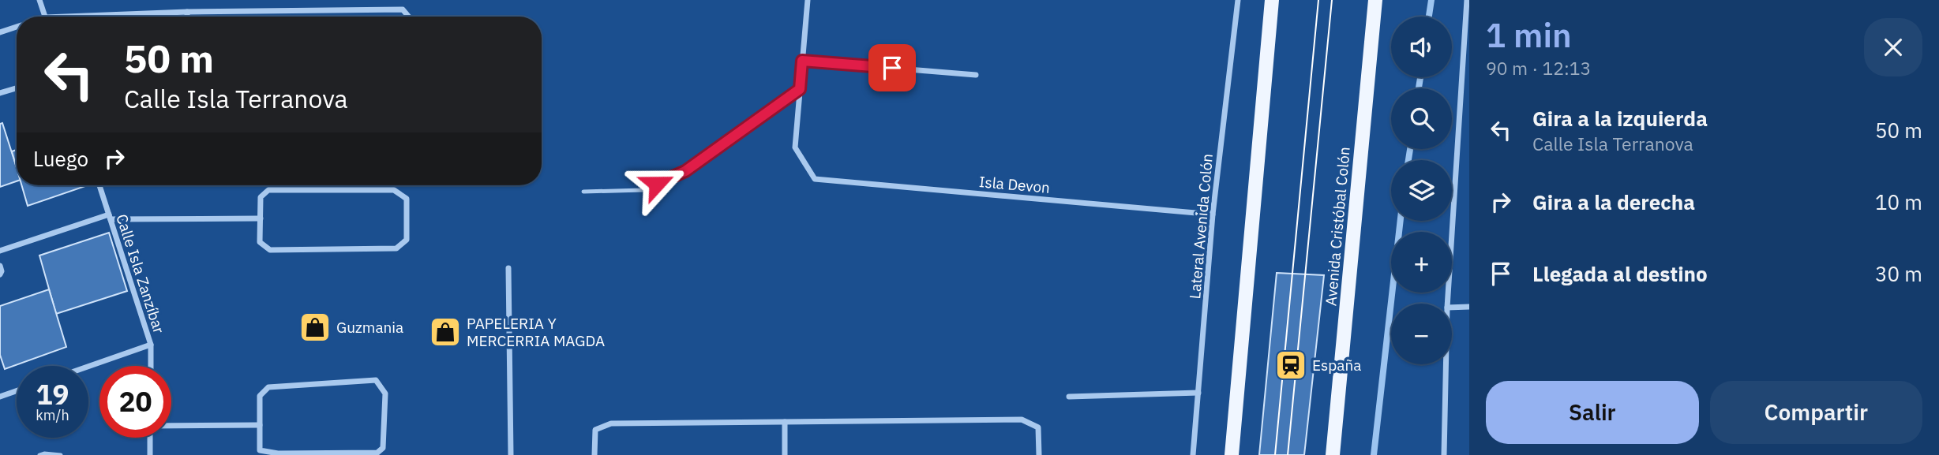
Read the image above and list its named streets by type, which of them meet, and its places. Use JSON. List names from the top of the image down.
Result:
{
  "streets": {
    "main road": ["Avenida Cristóbal Colón"],
    "street": ["Isla Devon", "Lateral Avenida Colón", "Calle Isla Zanzíbar"]
  },
  "crossings": [
    ["Isla Devon", "Lateral Avenida Colón"]
  ],
  "places": {
    "shop": ["Guzmania", "PAPELERIA Y MERCERRIA MAGDA"],
    "station": ["España"]
  },
  "page": {
    "heading": ["1 min", "90 m · 12:13"],
    "map_buttons": ["+", "−"],
    "turn": ["50 m", "Calle Isla Terranova"],
    "list": [
      {
        "name": "Gira a la izquierda",
        "note": "Calle Isla Terranova",
        "value": "50 m"
      },
      {
        "name": "Gira a la derecha",
        "value": "10 m"
      },
      {
        "name": "Llegada al destino",
        "value": "30 m"
      }
    ],
    "then": "Luego",
    "speed": "19 km/h",
    "limit": "20",
    "buttons": ["Salir", "Compartir"]
  }
}
